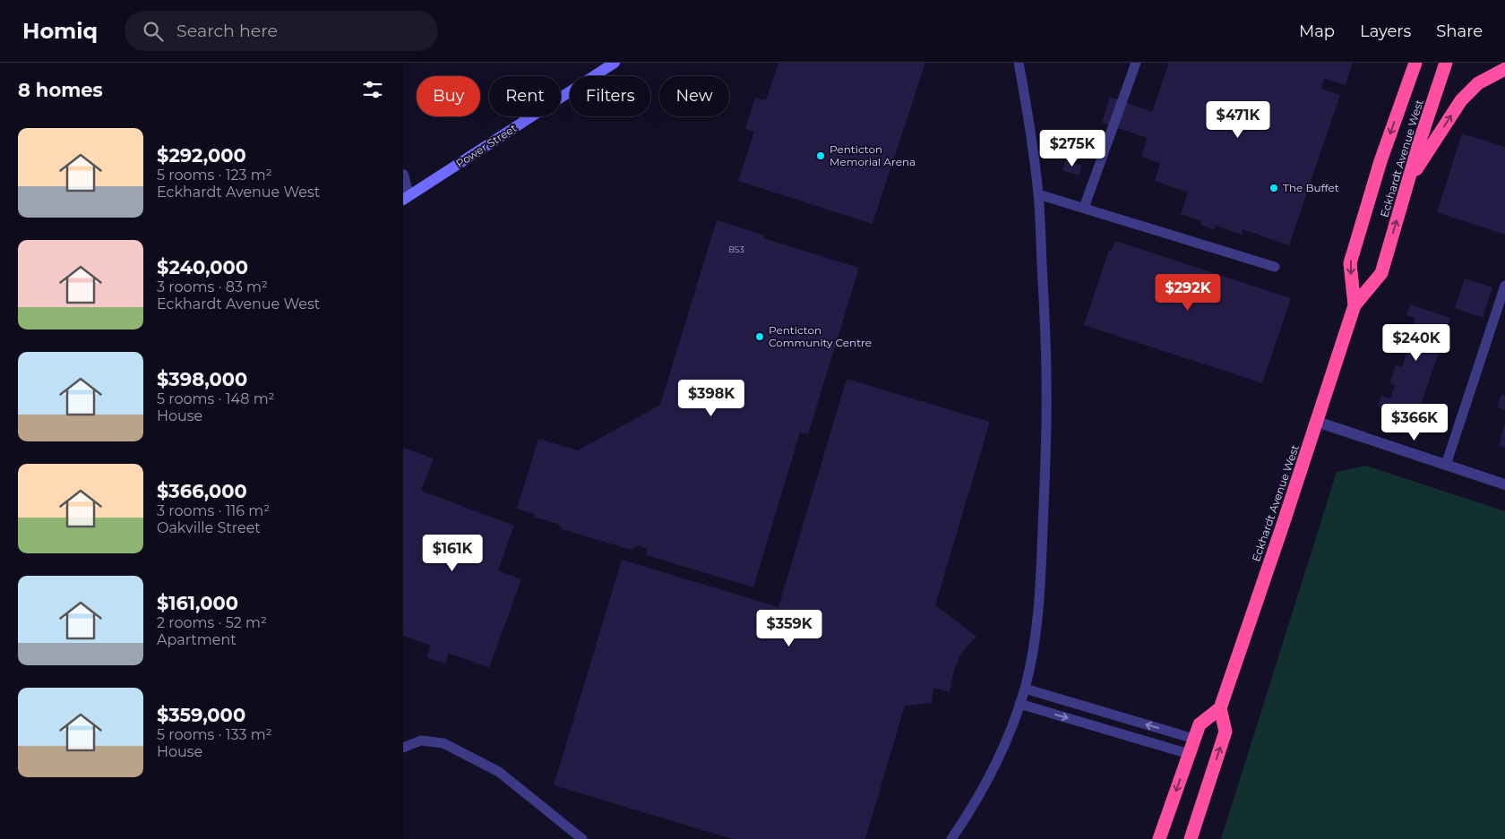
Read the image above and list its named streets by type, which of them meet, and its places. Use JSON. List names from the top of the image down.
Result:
{
  "streets": {
    "highway": ["Eckhardt Avenue West"],
    "street": ["Power Street"]
  },
  "places": ["Penticton Memorial Arena", "The Buffet", "Penticton Community Centre"],
  "house_numbers": ["853"],
  "page": {
    "header": "Homiq",
    "search": "Search here",
    "nav": ["Map", "Layers", "Share"],
    "heading": "8 homes",
    "chip": [
      "Buy",
      "Rent",
      "Filters",
      "New"
    ],
    "price": [
      "$471K",
      "$275K",
      "$292K",
      "$240K",
      "$398K",
      "$366K",
      "$161K",
      "$359K"
    ],
    "list": [
      {
        "name": "$292,000",
        "note": "5 rooms · 123 m² · Eckhardt Avenue West"
      },
      {
        "name": "$240,000",
        "note": "3 rooms · 83 m² · Eckhardt Avenue West"
      },
      {
        "name": "$398,000",
        "note": "5 rooms · 148 m² · House"
      },
      {
        "name": "$366,000",
        "note": "3 rooms · 116 m² · Oakville Street"
      },
      {
        "name": "$161,000",
        "note": "2 rooms · 52 m² · Apartment"
      },
      {
        "name": "$359,000",
        "note": "5 rooms · 133 m² · House"
      }
    ]
  }
}
